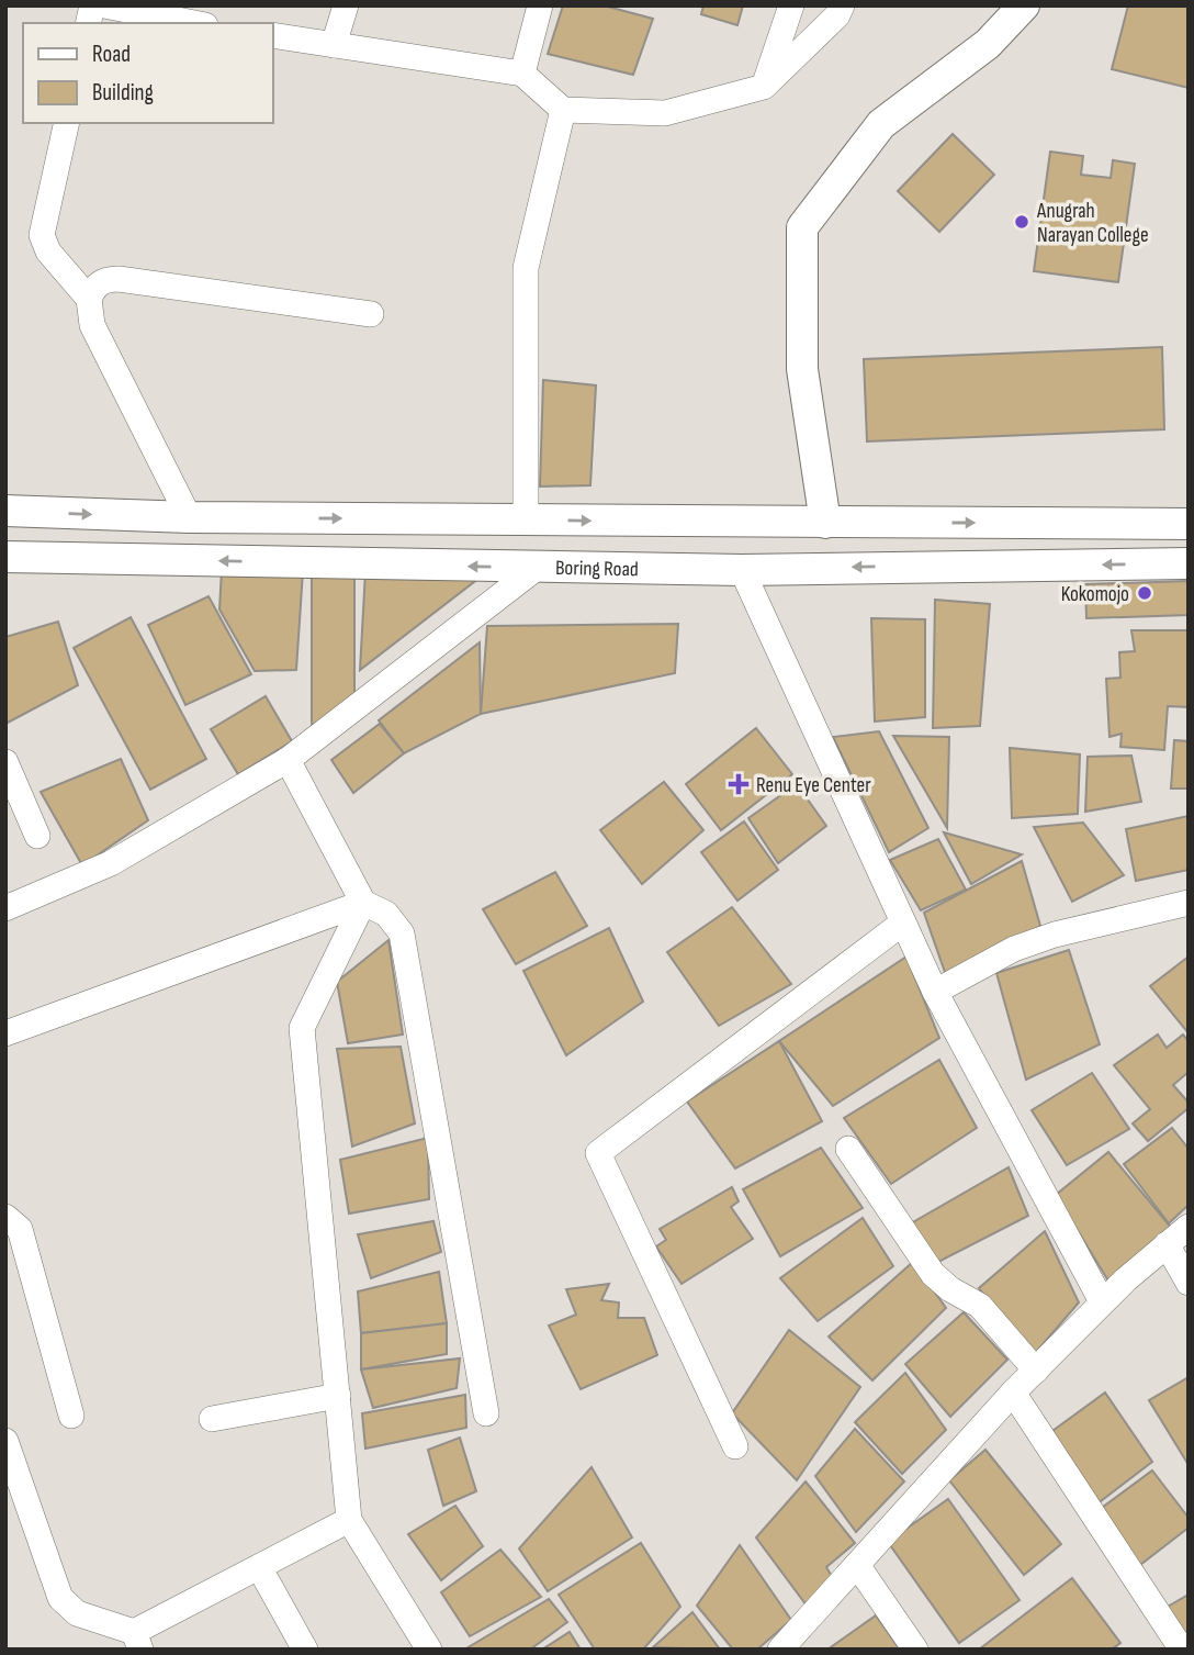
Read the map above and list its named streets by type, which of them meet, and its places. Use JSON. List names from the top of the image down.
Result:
{
  "streets": {
    "street": ["Boring Road"]
  },
  "places": {
    "other": ["Anugrah Narayan College", "Kokomojo"],
    "health": ["Renu Eye Center"]
  },
  "legend": ["Road", "Building"]
}
